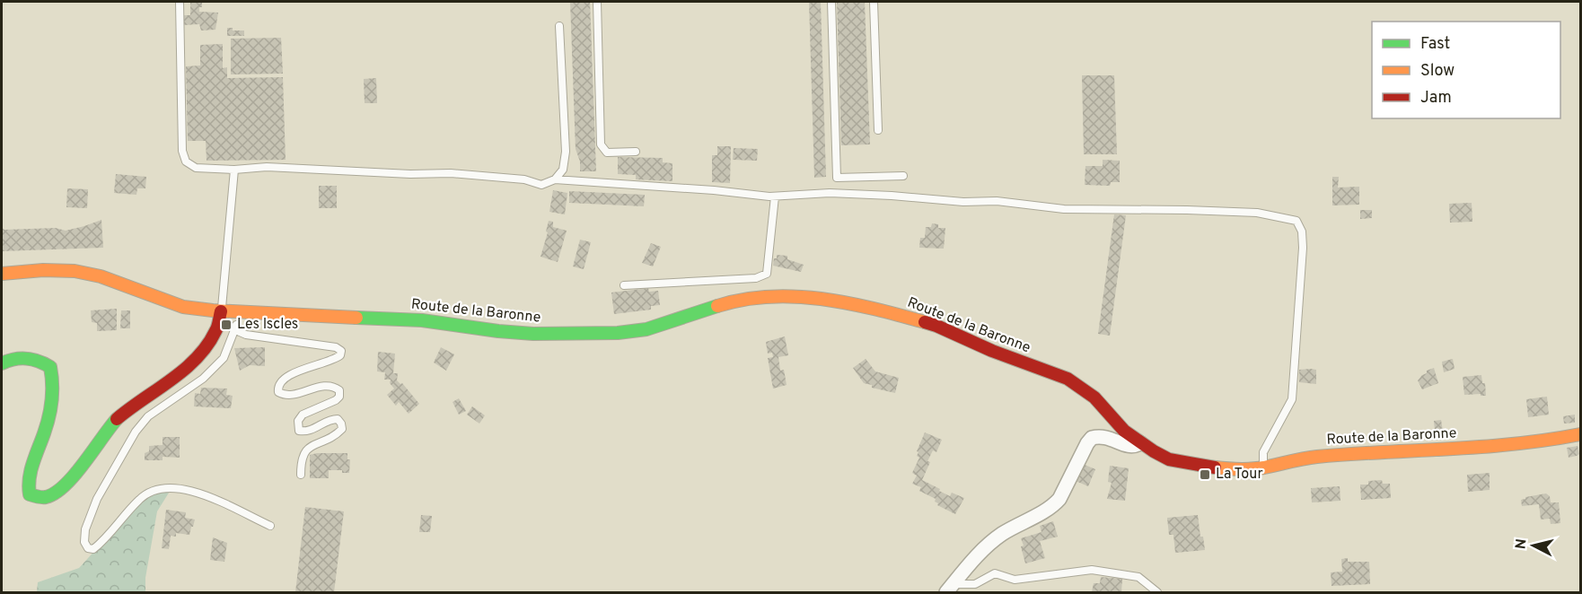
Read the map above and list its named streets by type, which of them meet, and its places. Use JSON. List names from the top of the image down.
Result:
{
  "streets": {
    "main road": ["Route de la Baronne"]
  },
  "places": {
    "transit": ["Les Iscles", "La Tour"]
  },
  "legend": ["Fast", "Slow", "Jam"],
  "north": "left"
}
